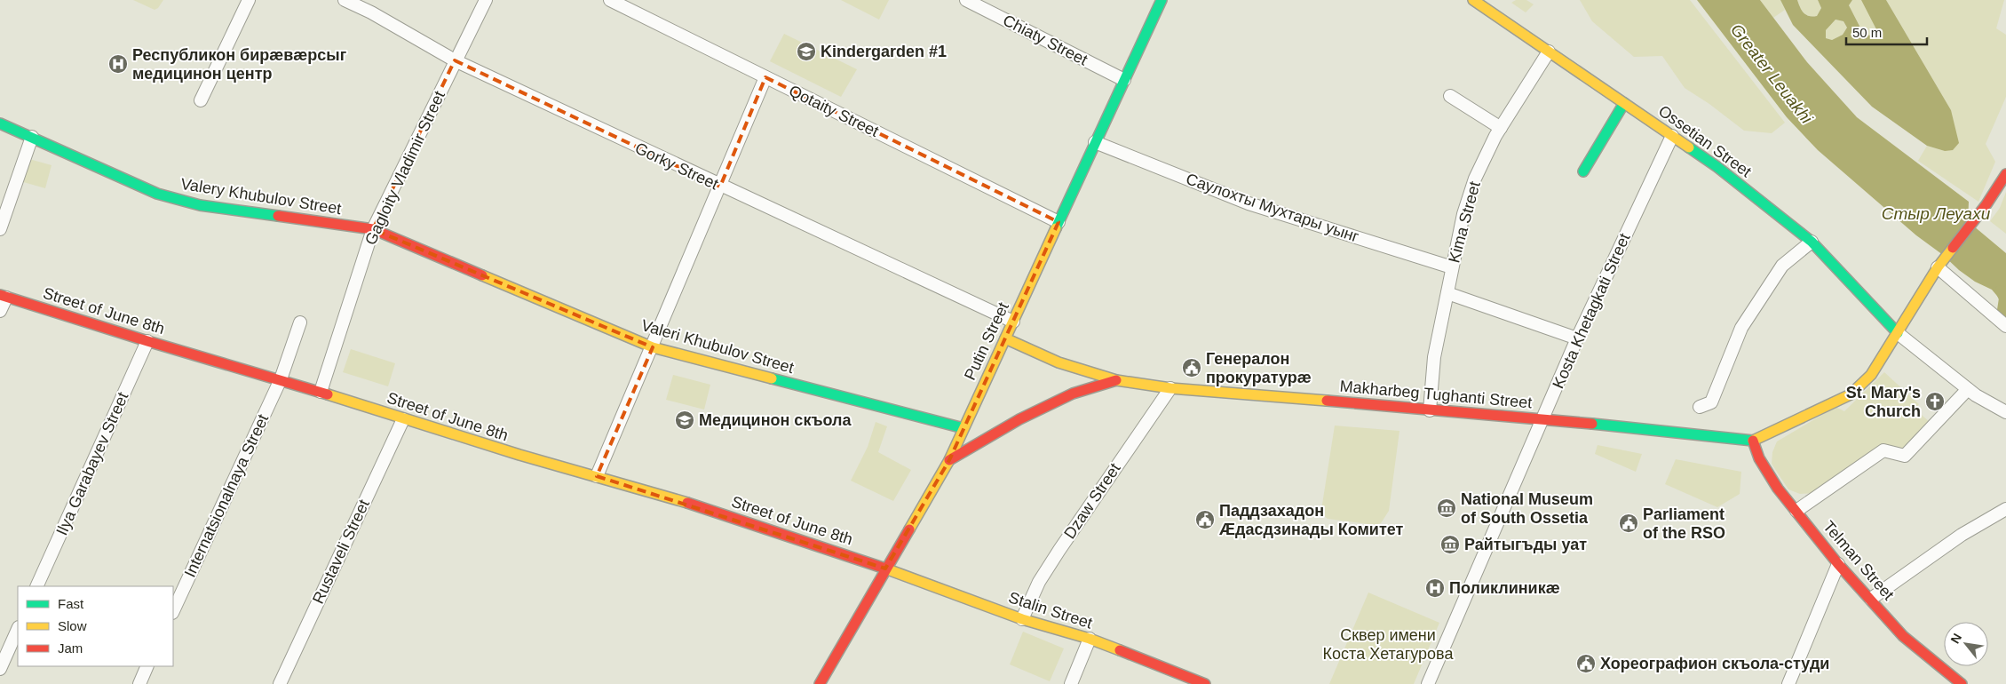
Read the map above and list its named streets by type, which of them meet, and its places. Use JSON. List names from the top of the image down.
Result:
{
  "streets": {
    "main road": [
      "Ossetian Street",
      "Valery Khubulov Street",
      "Street of June 8th",
      "Putin Street",
      "Valeri Khubulov Street",
      "Makharbeg Tughanti Street",
      "Telman Street",
      "Stalin Street"
    ],
    "street": [
      "Chiaty Street",
      "Qotaity Street",
      "Gorky Street",
      "Gagloity Vladimir Street",
      "Саулохты Мухтары уынг",
      "Kima Street",
      "Kosta Khetagkati Street",
      "Ilya Garabayev Street",
      "Internatsionalnaya Street",
      "Dzaw Street",
      "Rustaveli Street"
    ]
  },
  "crossings": [
    ["Chiaty Street", "Putin Street"],
    ["Qotaity Street", "Putin Street"],
    ["Ossetian Street", "Kima Street"],
    ["Ossetian Street", "Kosta Khetagkati Street"],
    ["Gorky Street", "Gagloity Vladimir Street"],
    ["Gorky Street", "Putin Street"],
    ["Gagloity Vladimir Street", "Valery Khubulov Street"],
    ["Gagloity Vladimir Street", "Street of June 8th"],
    ["Gagloity Vladimir Street", "Valeri Khubulov Street"],
    ["Valery Khubulov Street", "Valeri Khubulov Street"],
    ["Саулохты Мухтары уынг", "Kima Street"],
    ["Саулохты Мухтары уынг", "Putin Street"],
    ["Kima Street", "Makharbeg Tughanti Street"],
    ["Street of June 8th", "Putin Street"],
    ["Street of June 8th", "Ilya Garabayev Street"],
    ["Street of June 8th", "Internatsionalnaya Street"],
    ["Street of June 8th", "Rustaveli Street"],
    ["Street of June 8th", "Stalin Street"],
    ["Kosta Khetagkati Street", "Makharbeg Tughanti Street"],
    ["Putin Street", "Valeri Khubulov Street"],
    ["Putin Street", "Makharbeg Tughanti Street"],
    ["Putin Street", "Stalin Street"],
    ["Makharbeg Tughanti Street", "Dzaw Street"],
    ["Makharbeg Tughanti Street", "Telman Street"],
    ["Dzaw Street", "Stalin Street"]
  ],
  "water": ["Greater Leuakhi", "Стыр Леуахи"],
  "parks": ["Сквер имени Коста Хетагурова"],
  "places": {
    "school or university": ["Kindergarden #1", "Медицинон скъола"],
    "hospital": ["Республикон бирæвæрсыг медицинон центр", "Поликлиникæ"],
    "public building": [
      "Генералон прокуратурæ",
      "Паддзахадон Æдасдзинады Комитет",
      "Parliament of the RSO",
      "Хореографион скъола-студи"
    ],
    "church": ["St. Mary's Church"],
    "museum": ["National Museum of South Ossetia", "Райтыгъды уат"]
  },
  "legend": ["Fast", "Slow", "Jam"],
  "scale_bar": "50 m",
  "north": "top left"
}
